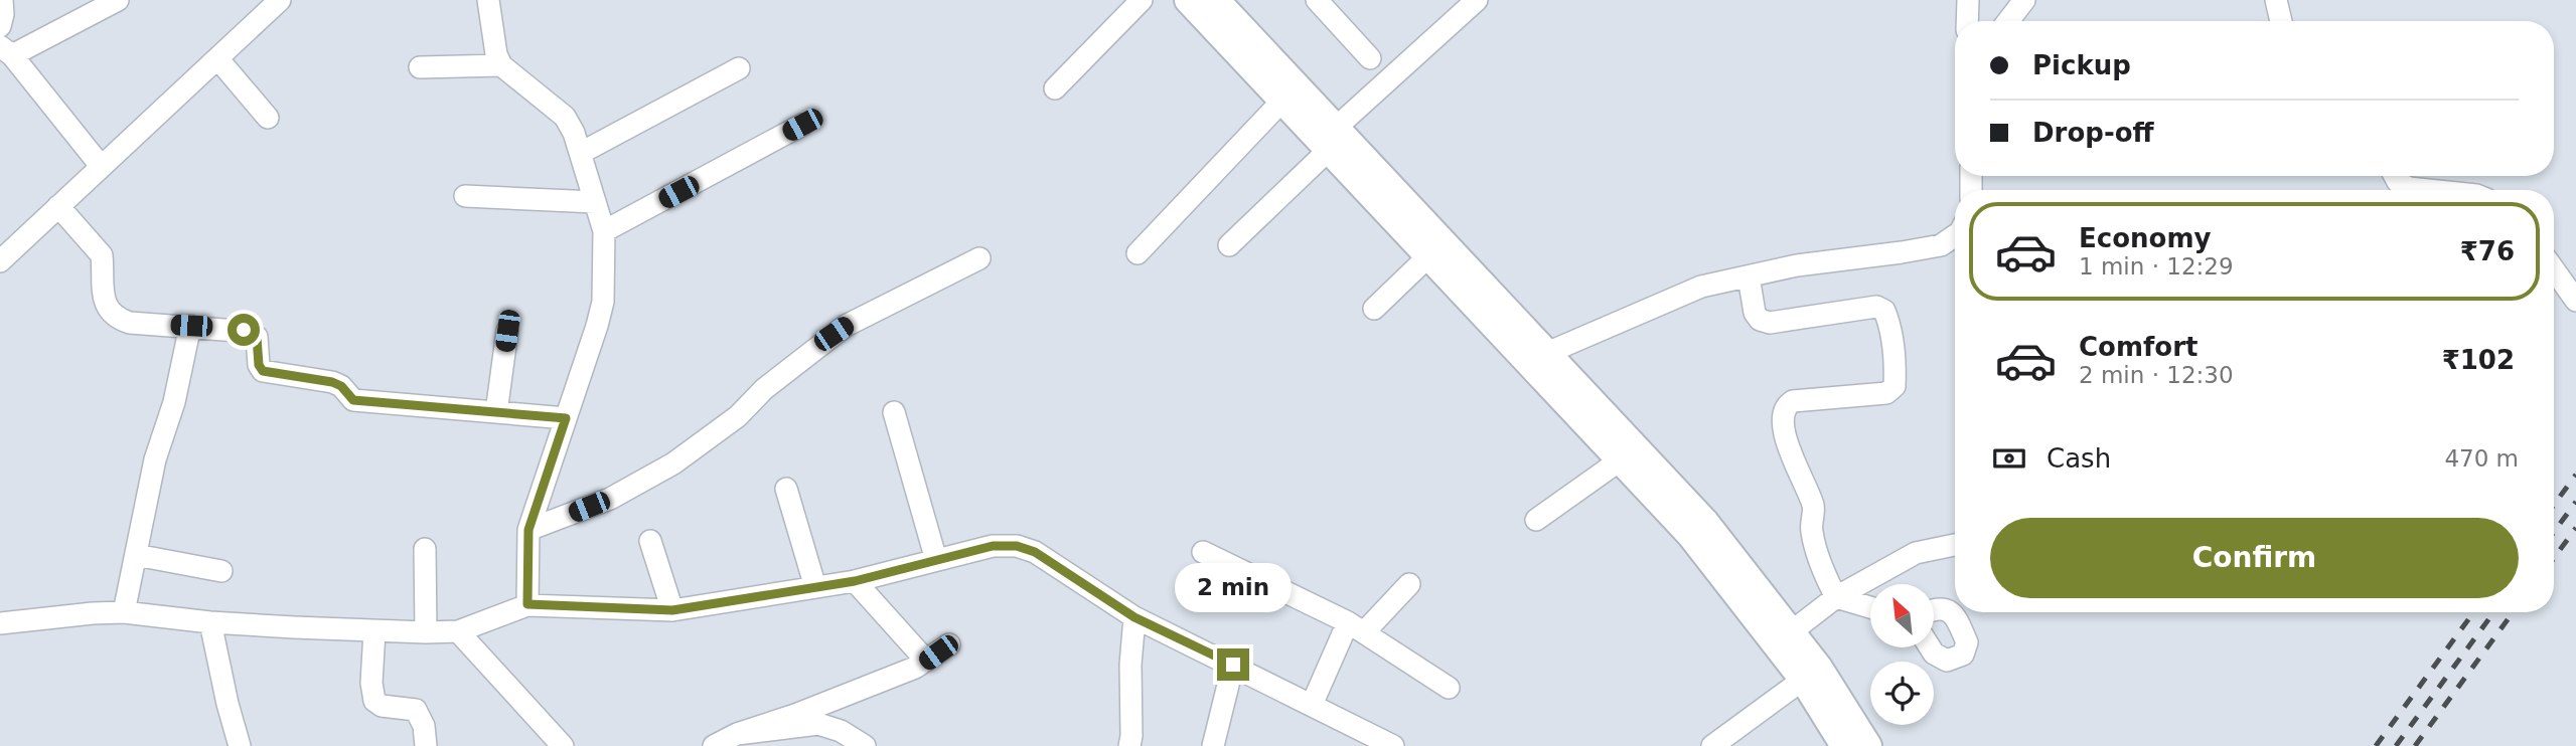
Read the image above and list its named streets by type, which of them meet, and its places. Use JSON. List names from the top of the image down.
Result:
{
  "north": "top left",
  "page": {
    "banner": ["Pickup", "Drop-off"],
    "list": [
      {
        "name": "Economy",
        "note": "1 min · 12:29",
        "value": "₹76"
      },
      {
        "name": "Comfort",
        "note": "2 min · 12:30",
        "value": "₹102"
      }
    ],
    "pay": ["Cash", "470 m"],
    "buttons": "Confirm",
    "bubble": "2 min"
  }
}
